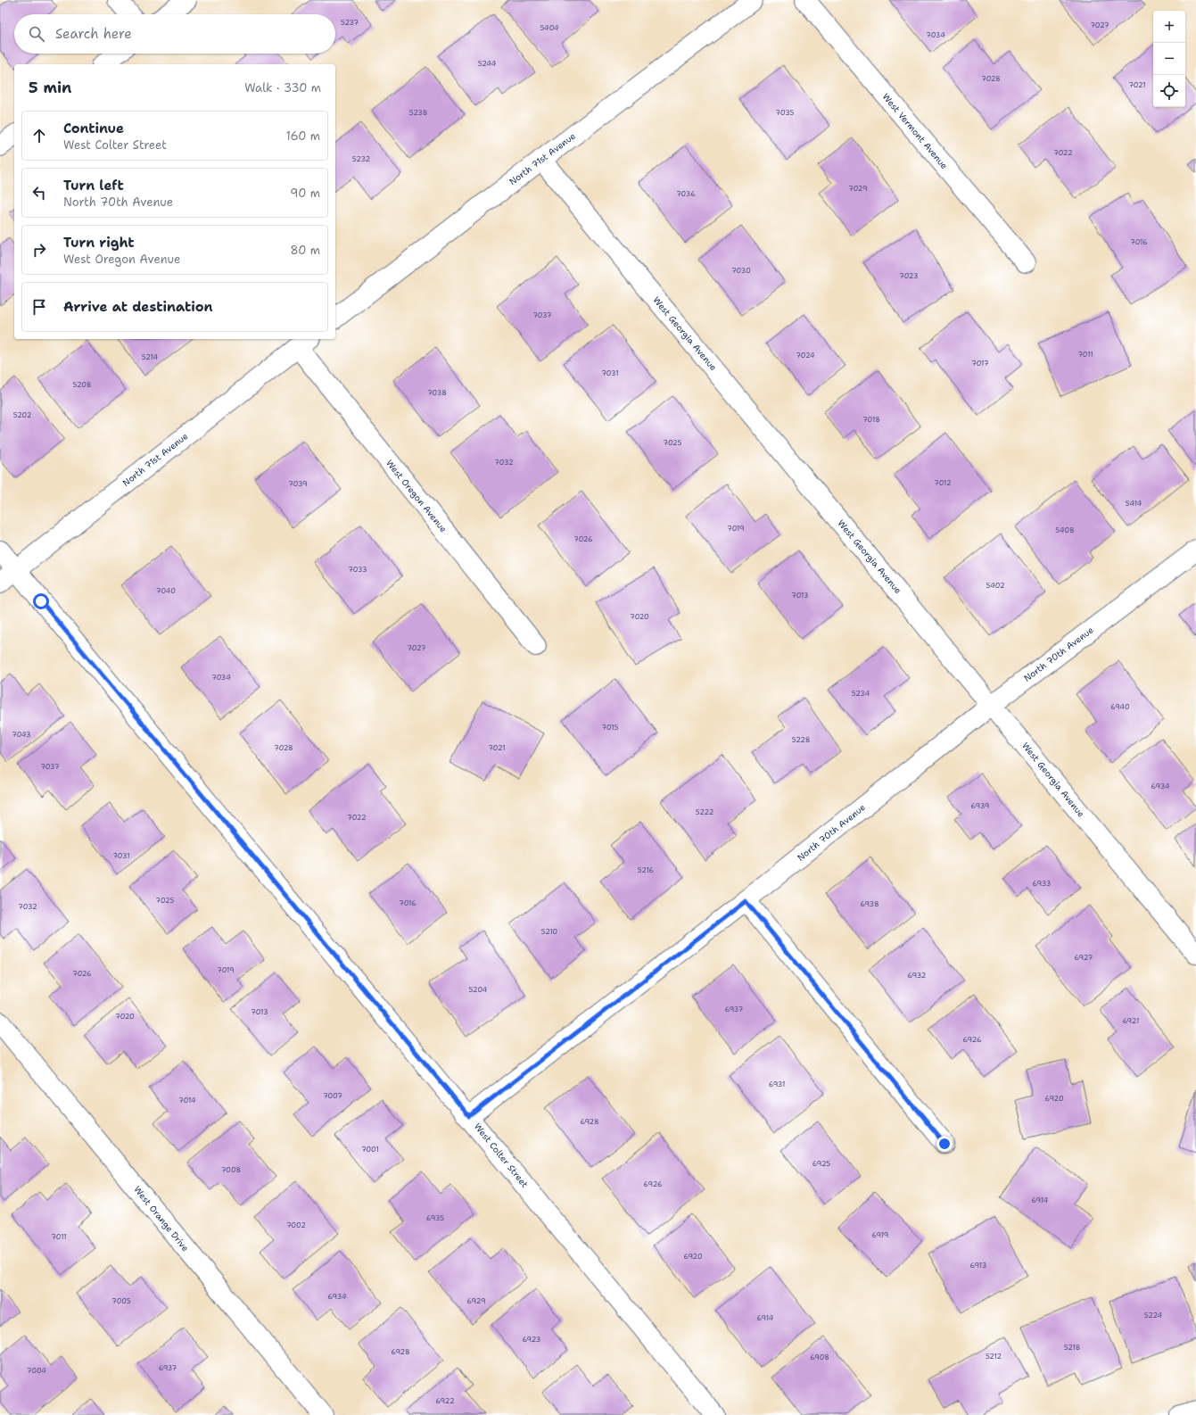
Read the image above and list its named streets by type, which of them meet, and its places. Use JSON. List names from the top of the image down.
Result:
{
  "streets": {
    "street": [
      "West Vermont Avenue",
      "North 71st Avenue",
      "West Georgia Avenue",
      "West Oregon Avenue",
      "North 70th Avenue",
      "West Colter Street",
      "West Orange Drive"
    ]
  },
  "crossings": [
    ["North 71st Avenue", "West Georgia Avenue"],
    ["North 71st Avenue", "West Oregon Avenue"],
    ["North 71st Avenue", "West Colter Street"],
    ["West Georgia Avenue", "North 70th Avenue"],
    ["North 70th Avenue", "West Colter Street"]
  ],
  "house_numbers": [
    "5237",
    "7027",
    "5404",
    "7034",
    "5244",
    "7028",
    "7021",
    "5238",
    "7035",
    "7022",
    "5232",
    "7029",
    "7036",
    "7016",
    "7030",
    "7023",
    "7037",
    "7011",
    "7024",
    "5214",
    "7017",
    "7031",
    "5208",
    "7038",
    "5202",
    "7018",
    "7025",
    "7032",
    "7012",
    "7039",
    "5414",
    "7019",
    "5408",
    "7026",
    "7033",
    "5402",
    "7040",
    "7013",
    "7020",
    "7027",
    "7034",
    "5234",
    "6940",
    "7015",
    "7043",
    "5228",
    "7028",
    "7021",
    "7037",
    "6934",
    "6939",
    "5222",
    "7022",
    "7031",
    "5216",
    "6933",
    "7025",
    "7016",
    "6938",
    "7032",
    "5210",
    "6927",
    "7019",
    "7026",
    "6932",
    "5204",
    "6937",
    "7013",
    "7020",
    "6921",
    "6926",
    "6931",
    "7007",
    "6920",
    "7014",
    "6928",
    "7001",
    "6925",
    "7008",
    "6926",
    "6914",
    "6935",
    "7002",
    "6919",
    "7011",
    "6920",
    "6913",
    "6934",
    "7005",
    "6929",
    "5224",
    "6914",
    "6923",
    "5218",
    "6928",
    "5212",
    "6908",
    "6937",
    "7004",
    "6922"
  ],
  "page": {
    "map_buttons": ["+", "−"],
    "search": "Search here",
    "heading": ["5 min", "Walk · 330 m"],
    "list": [
      ["Continue", "West Colter Street", "160 m"],
      ["Turn left", "North 70th Avenue", "90 m"],
      ["Turn right", "West Oregon Avenue", "80 m"],
      "Arrive at destination"
    ]
  }
}
